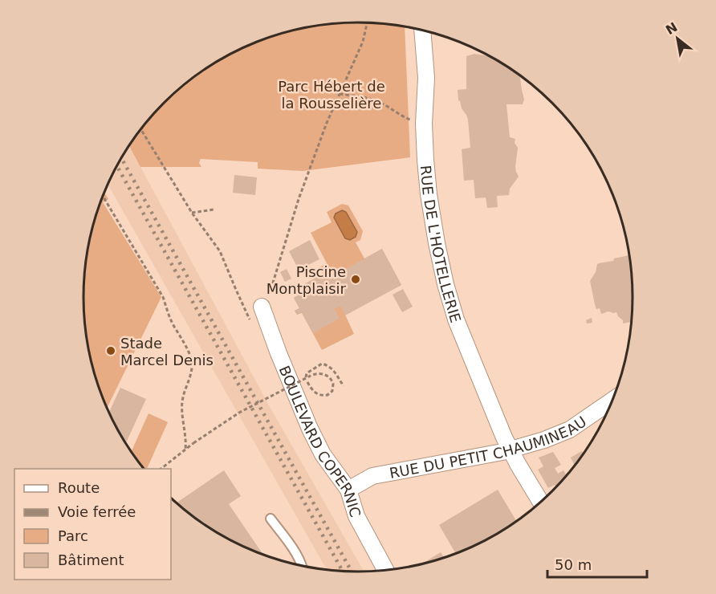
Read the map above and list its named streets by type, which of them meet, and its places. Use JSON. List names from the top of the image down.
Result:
{
  "streets": {
    "street": ["RUE DE L'HOTELLERIE", "BOULEVARD COPERNIC", "RUE DU PETIT CHAUMINEAU"]
  },
  "crossings": [
    ["RUE DE L'HOTELLERIE", "RUE DU PETIT CHAUMINEAU"],
    ["BOULEVARD COPERNIC", "RUE DU PETIT CHAUMINEAU"]
  ],
  "parks": ["Parc Hébert de la Rousselière"],
  "places": ["Piscine Montplaisir", "Stade Marcel Denis"],
  "legend": [
    "Route",
    "Voie ferrée",
    "Parc",
    "Bâtiment"
  ],
  "scale_bar": "50 m",
  "north": "top left"
}
